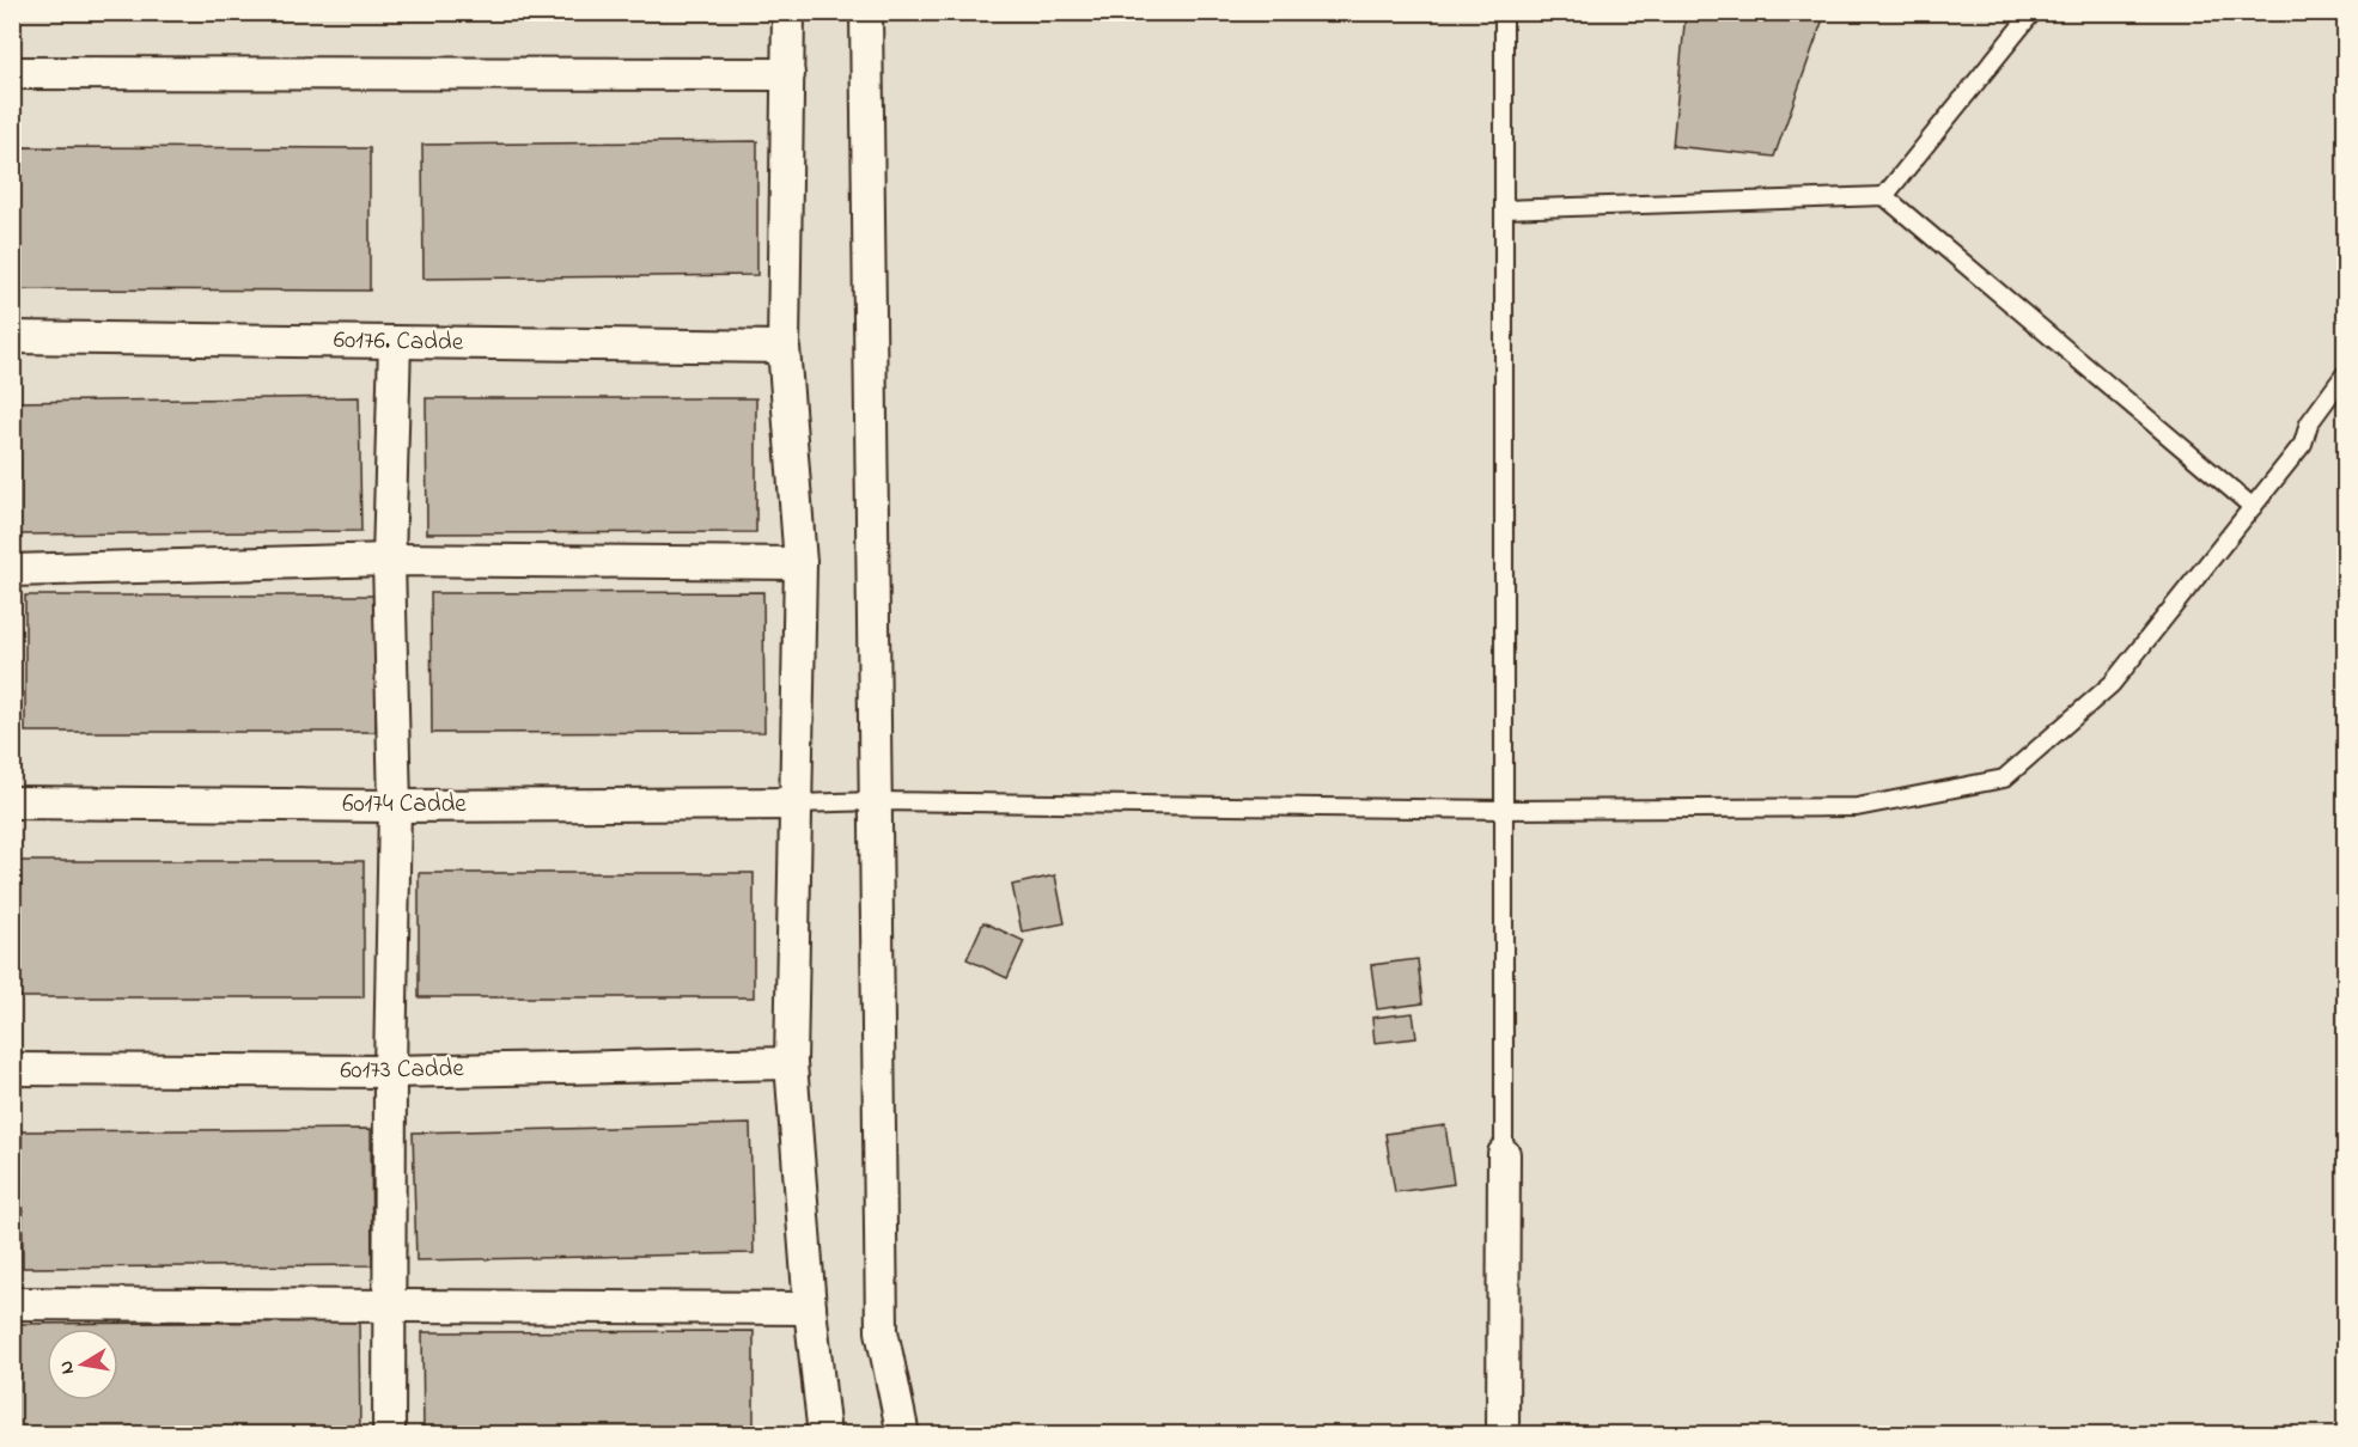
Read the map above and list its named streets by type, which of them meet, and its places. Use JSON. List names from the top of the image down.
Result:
{
  "streets": {
    "street": ["60176. Cadde", "60174 Cadde", "60173 Cadde"]
  },
  "north": "left"
}
